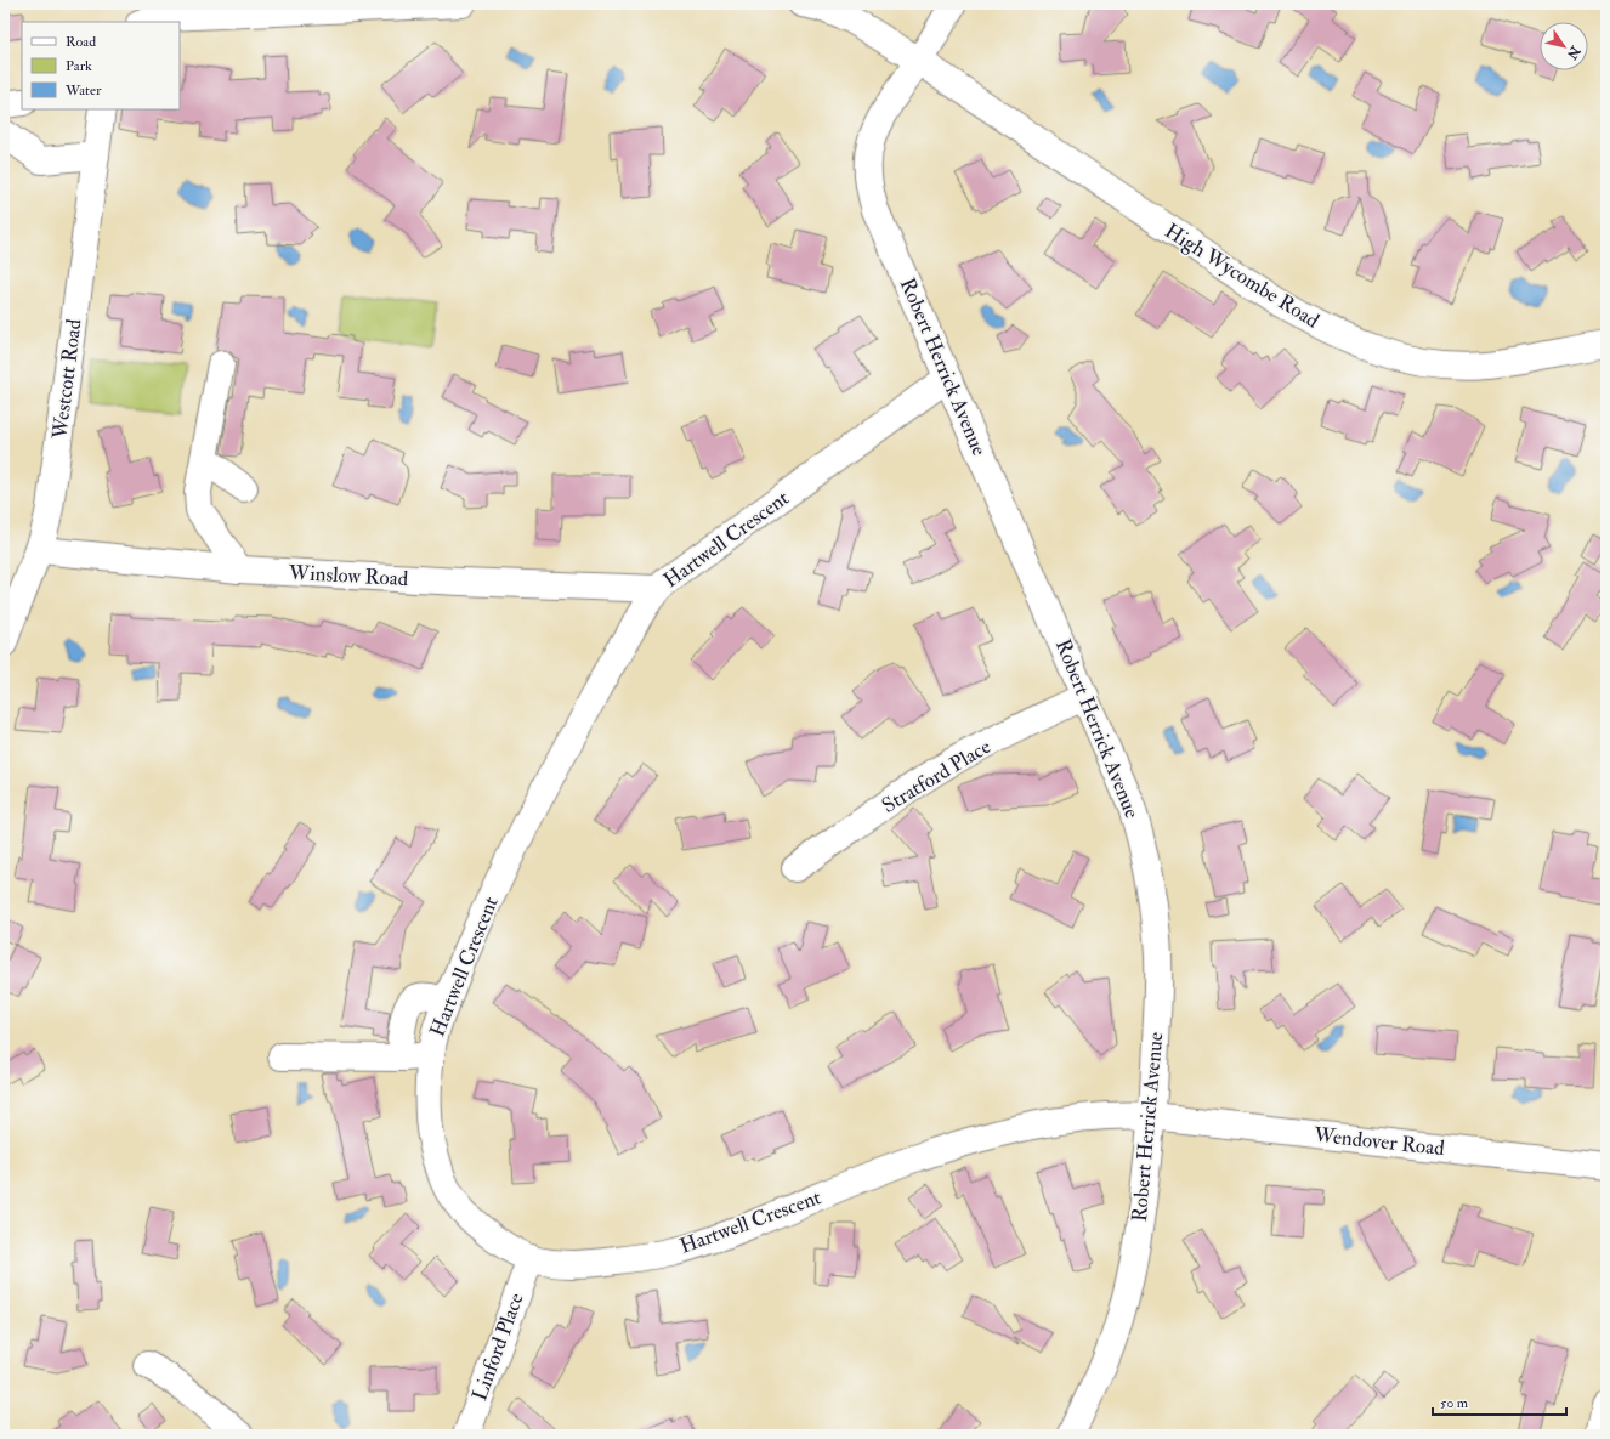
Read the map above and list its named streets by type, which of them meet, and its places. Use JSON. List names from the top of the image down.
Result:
{
  "streets": {
    "street": [
      "High Wycombe Road",
      "Robert Herrick Avenue",
      "Westcott Road",
      "Hartwell Crescent",
      "Winslow Road",
      "Stratford Place",
      "Wendover Road",
      "Linford Place"
    ]
  },
  "crossings": [
    ["High Wycombe Road", "Robert Herrick Avenue"],
    ["Robert Herrick Avenue", "Hartwell Crescent"],
    ["Robert Herrick Avenue", "Stratford Place"],
    ["Robert Herrick Avenue", "Wendover Road"],
    ["Westcott Road", "Winslow Road"],
    ["Hartwell Crescent", "Winslow Road"],
    ["Hartwell Crescent", "Wendover Road"],
    ["Hartwell Crescent", "Linford Place"]
  ],
  "legend": ["Road", "Park", "Water"],
  "scale_bar": "50 m",
  "north": "bottom right"
}
